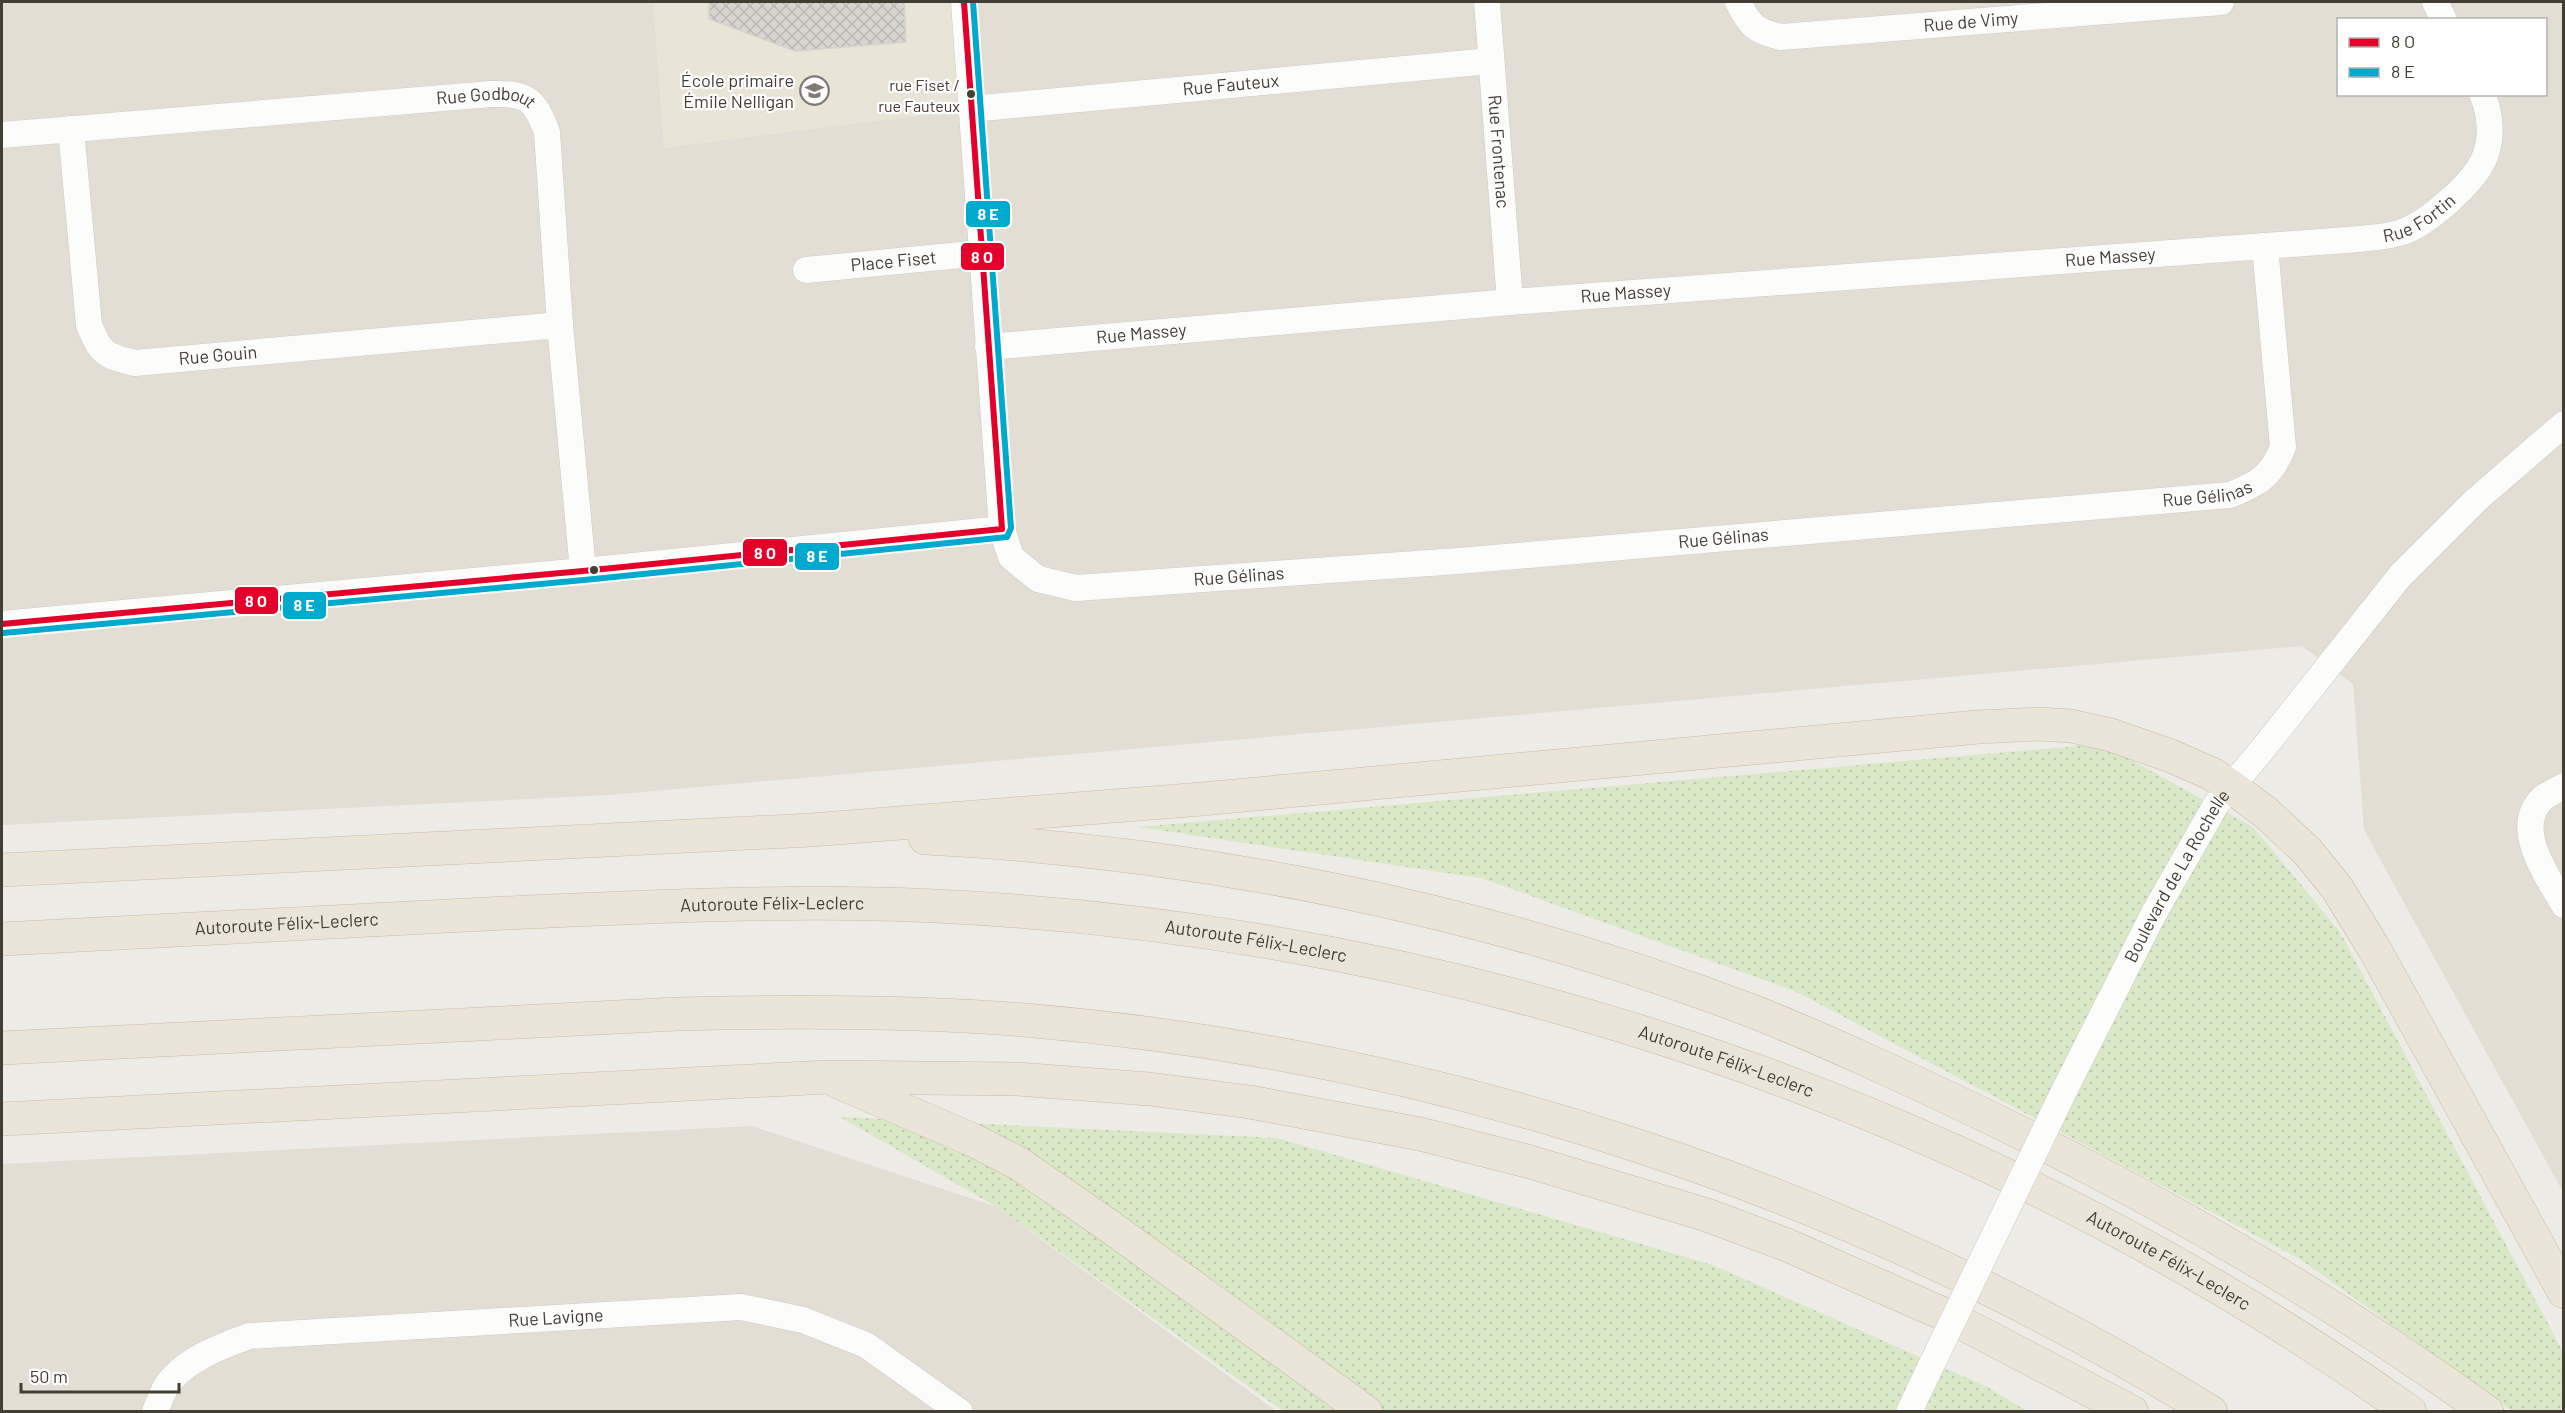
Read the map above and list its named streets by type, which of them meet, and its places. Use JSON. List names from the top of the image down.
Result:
{
  "streets": {
    "highway": ["Autoroute Félix-Leclerc"],
    "street": [
      "Rue de Vimy",
      "Rue Fauteux",
      "Rue Godbout",
      "Rue Frontenac",
      "Rue Fortin",
      "Rue Massey",
      "Place Fiset",
      "Rue Gouin",
      "Rue Gélinas",
      "Boulevard de La Rochelle",
      "Rue Lavigne"
    ]
  },
  "crossings": [
    ["Rue Fauteux", "Rue Frontenac"],
    ["Rue Fauteux", "Rue Gélinas"],
    ["Rue Godbout", "Rue Gouin"],
    ["Rue Frontenac", "Rue Massey"],
    ["Rue Fortin", "Rue Massey"],
    ["Rue Fortin", "Rue Gélinas"],
    ["Rue Massey", "Rue Gélinas"],
    ["Place Fiset", "Rue Gélinas"]
  ],
  "places": {
    "school or university": ["École primaire Émile Nelligan"],
    "other": ["rue Fiset / rue Fauteux"]
  },
  "legend": ["8 O", "8 E"],
  "scale_bar": "50 m"
}
